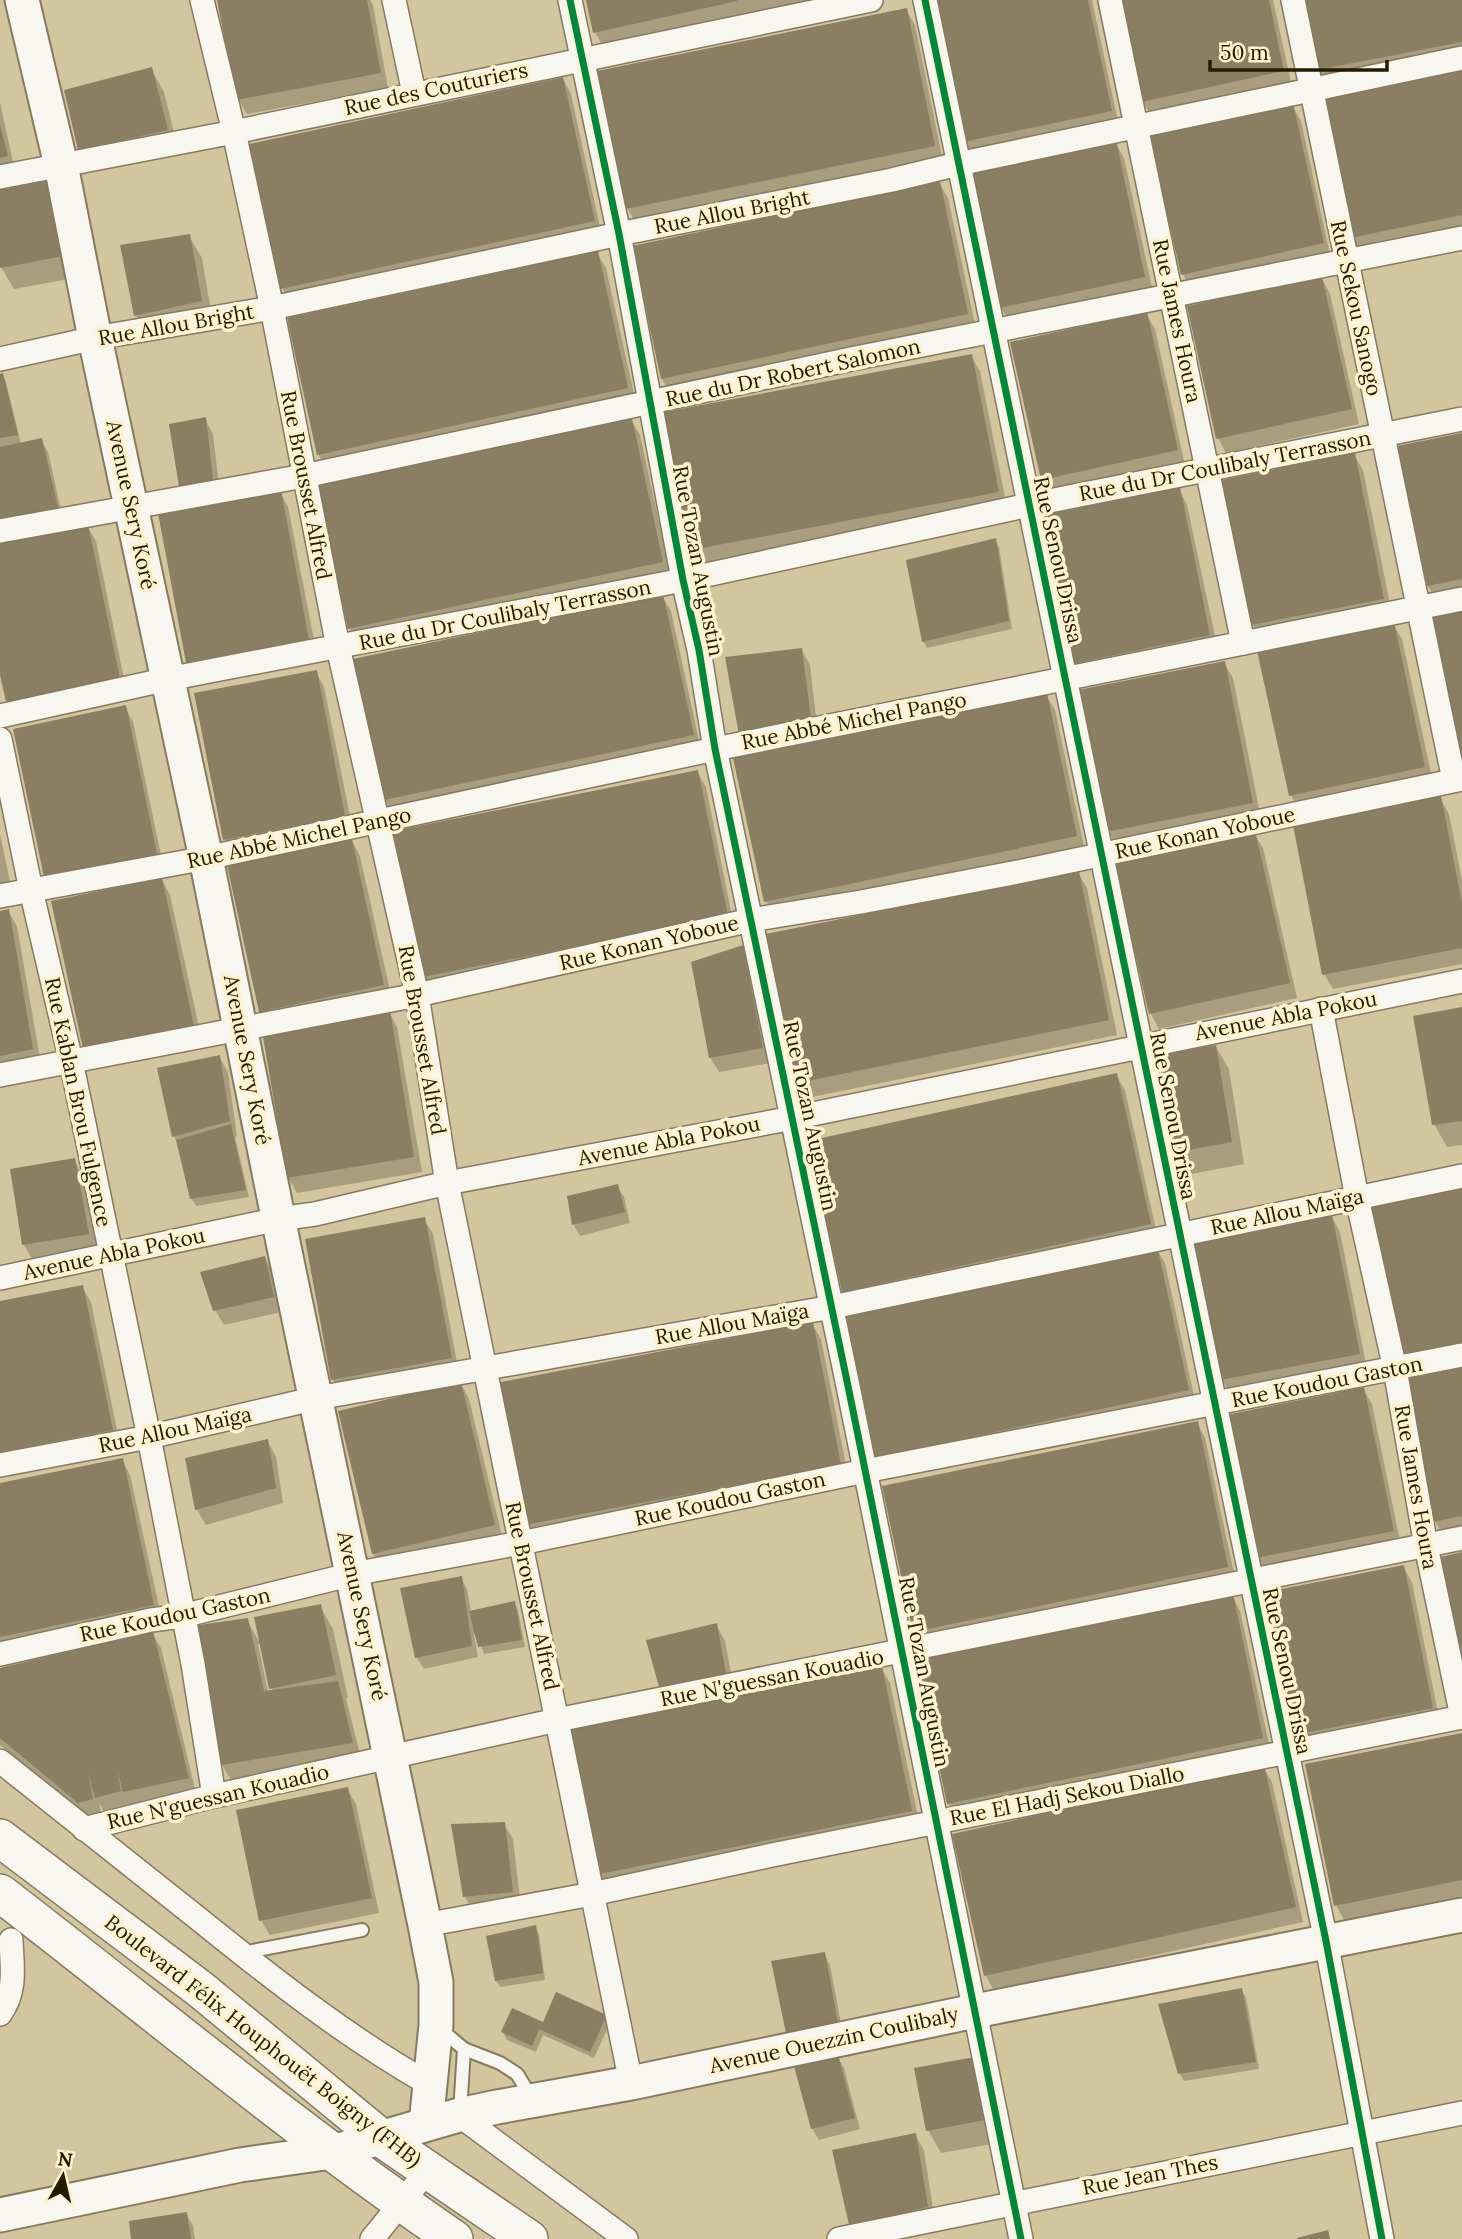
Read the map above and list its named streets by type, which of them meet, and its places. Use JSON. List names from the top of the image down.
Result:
{
  "streets": {
    "main road": ["Boulevard Félix Houphouët Boigny (FHB)"],
    "street": [
      "Rue des Couturiers",
      "Rue Allou Bright",
      "Rue Sekou Sanogo",
      "Rue James Houra",
      "Rue du Dr Robert Salomon",
      "Rue du Dr Coulibaly Terrasson",
      "Rue Brousset Alfred",
      "Avenue Sery Koré",
      "Rue Senou Drissa",
      "Rue Tozan Augustin",
      "Rue Abbé Michel Pango",
      "Rue Konan Yoboue",
      "Avenue Abla Pokou",
      "Rue Kablan Brou Fulgence",
      "Rue Allou Maïga",
      "Rue Koudou Gaston",
      "Rue N'guessan Kouadio",
      "Rue El Hadj Sekou Diallo",
      "Avenue Ouezzin Coulibaly",
      "Rue Jean Thes"
    ]
  },
  "crossings": [
    ["Rue des Couturiers", "Rue Brousset Alfred"],
    ["Rue des Couturiers", "Avenue Sery Koré"],
    ["Rue des Couturiers", "Rue Tozan Augustin"],
    ["Rue Allou Bright", "Rue Sekou Sanogo"],
    ["Rue Allou Bright", "Rue James Houra"],
    ["Rue Allou Bright", "Rue Brousset Alfred"],
    ["Rue Allou Bright", "Avenue Sery Koré"],
    ["Rue Allou Bright", "Rue Senou Drissa"],
    ["Rue Allou Bright", "Rue Tozan Augustin"],
    ["Rue Sekou Sanogo", "Rue du Dr Robert Salomon"],
    ["Rue Sekou Sanogo", "Rue du Dr Coulibaly Terrasson"],
    ["Rue Sekou Sanogo", "Rue Abbé Michel Pango"],
    ["Rue Sekou Sanogo", "Rue Konan Yoboue"],
    ["Rue James Houra", "Rue du Dr Robert Salomon"],
    ["Rue James Houra", "Rue du Dr Coulibaly Terrasson"],
    ["Rue James Houra", "Rue Abbé Michel Pango"],
    ["Rue James Houra", "Avenue Abla Pokou"],
    ["Rue James Houra", "Rue Allou Maïga"],
    ["Rue James Houra", "Rue Koudou Gaston"],
    ["Rue James Houra", "Rue N'guessan Kouadio"],
    ["Rue James Houra", "Rue El Hadj Sekou Diallo"],
    ["Rue du Dr Robert Salomon", "Rue Brousset Alfred"],
    ["Rue du Dr Robert Salomon", "Avenue Sery Koré"],
    ["Rue du Dr Robert Salomon", "Rue Senou Drissa"],
    ["Rue du Dr Robert Salomon", "Rue Tozan Augustin"],
    ["Rue du Dr Coulibaly Terrasson", "Rue Brousset Alfred"],
    ["Rue du Dr Coulibaly Terrasson", "Avenue Sery Koré"],
    ["Rue du Dr Coulibaly Terrasson", "Rue Senou Drissa"],
    ["Rue du Dr Coulibaly Terrasson", "Rue Tozan Augustin"],
    ["Rue Brousset Alfred", "Rue Abbé Michel Pango"],
    ["Rue Brousset Alfred", "Rue Konan Yoboue"],
    ["Rue Brousset Alfred", "Avenue Abla Pokou"],
    ["Rue Brousset Alfred", "Rue Allou Maïga"],
    ["Rue Brousset Alfred", "Rue Koudou Gaston"],
    ["Rue Brousset Alfred", "Rue N'guessan Kouadio"],
    ["Rue Brousset Alfred", "Rue El Hadj Sekou Diallo"],
    ["Rue Brousset Alfred", "Avenue Ouezzin Coulibaly"],
    ["Avenue Sery Koré", "Rue Abbé Michel Pango"],
    ["Avenue Sery Koré", "Rue Konan Yoboue"],
    ["Avenue Sery Koré", "Avenue Abla Pokou"],
    ["Avenue Sery Koré", "Rue Allou Maïga"],
    ["Avenue Sery Koré", "Rue Koudou Gaston"],
    ["Avenue Sery Koré", "Rue N'guessan Kouadio"],
    ["Avenue Sery Koré", "Rue El Hadj Sekou Diallo"],
    ["Avenue Sery Koré", "Avenue Ouezzin Coulibaly"],
    ["Rue Senou Drissa", "Rue Abbé Michel Pango"],
    ["Rue Senou Drissa", "Rue Konan Yoboue"],
    ["Rue Senou Drissa", "Avenue Abla Pokou"],
    ["Rue Senou Drissa", "Rue Allou Maïga"],
    ["Rue Senou Drissa", "Rue Koudou Gaston"],
    ["Rue Senou Drissa", "Rue N'guessan Kouadio"],
    ["Rue Senou Drissa", "Rue El Hadj Sekou Diallo"],
    ["Rue Senou Drissa", "Avenue Ouezzin Coulibaly"],
    ["Rue Senou Drissa", "Rue Jean Thes"],
    ["Rue Tozan Augustin", "Rue Abbé Michel Pango"],
    ["Rue Tozan Augustin", "Rue Konan Yoboue"],
    ["Rue Tozan Augustin", "Avenue Abla Pokou"],
    ["Rue Tozan Augustin", "Rue Allou Maïga"],
    ["Rue Tozan Augustin", "Rue Koudou Gaston"],
    ["Rue Tozan Augustin", "Rue N'guessan Kouadio"],
    ["Rue Tozan Augustin", "Rue El Hadj Sekou Diallo"],
    ["Rue Tozan Augustin", "Avenue Ouezzin Coulibaly"],
    ["Rue Tozan Augustin", "Rue Jean Thes"],
    ["Rue Abbé Michel Pango", "Rue Kablan Brou Fulgence"],
    ["Rue Konan Yoboue", "Rue Kablan Brou Fulgence"],
    ["Avenue Abla Pokou", "Rue Kablan Brou Fulgence"],
    ["Rue Kablan Brou Fulgence", "Rue Allou Maïga"],
    ["Rue Kablan Brou Fulgence", "Rue Koudou Gaston"],
    ["Rue Kablan Brou Fulgence", "Rue N'guessan Kouadio"],
    ["Avenue Ouezzin Coulibaly", "Boulevard Félix Houphouët Boigny (FHB)"]
  ],
  "scale_bar": "50 m",
  "north": "top"
}
